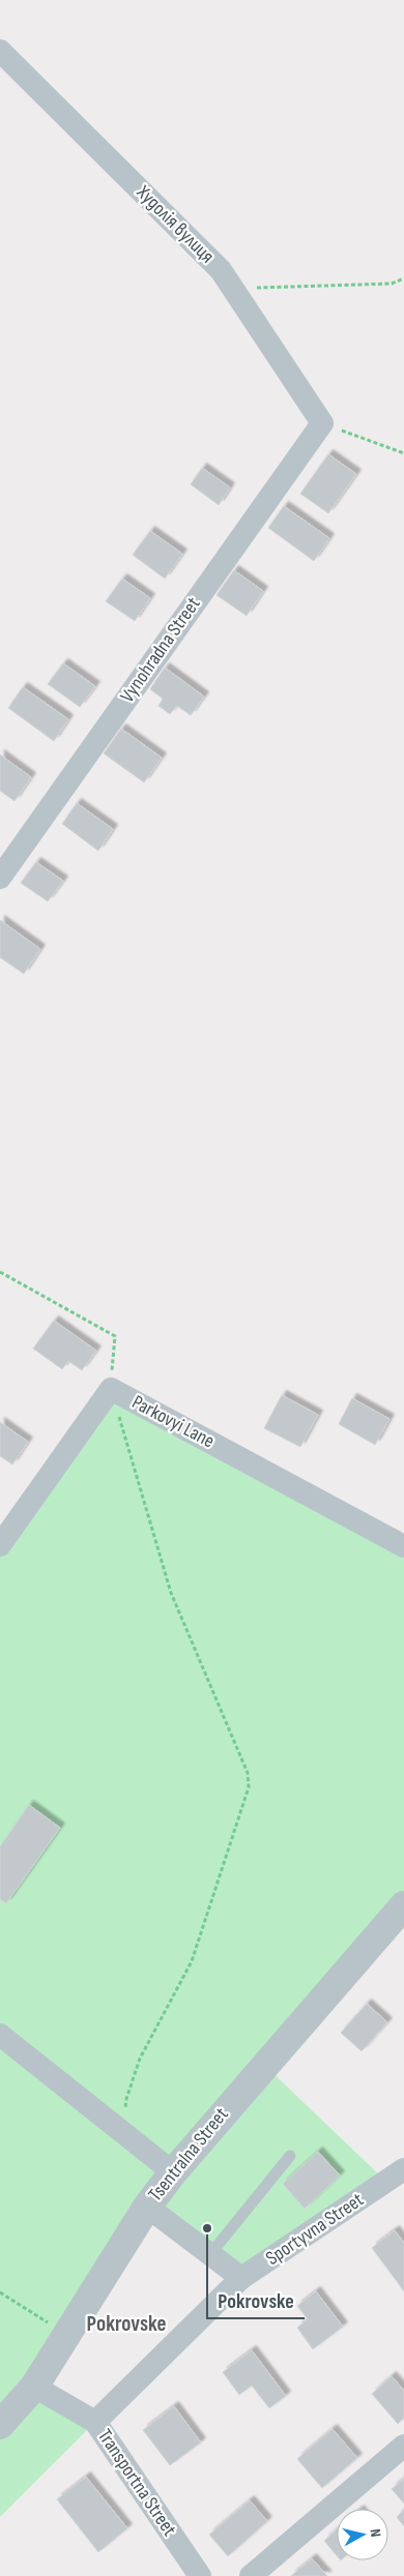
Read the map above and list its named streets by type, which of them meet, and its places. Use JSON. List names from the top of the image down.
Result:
{
  "streets": {
    "street": [
      "Худолія вулиця",
      "Vynohradna Street",
      "Parkovyi Lane",
      "Tsentralna Street",
      "Sportyvna Street",
      "Transportna Street"
    ]
  },
  "crossings": [
    ["Худолія вулиця", "Vynohradna Street"],
    ["Tsentralna Street", "Transportna Street"],
    ["Sportyvna Street", "Transportna Street"]
  ],
  "districts": ["Pokrovske"],
  "places": ["Pokrovske"],
  "north": "right"
}
